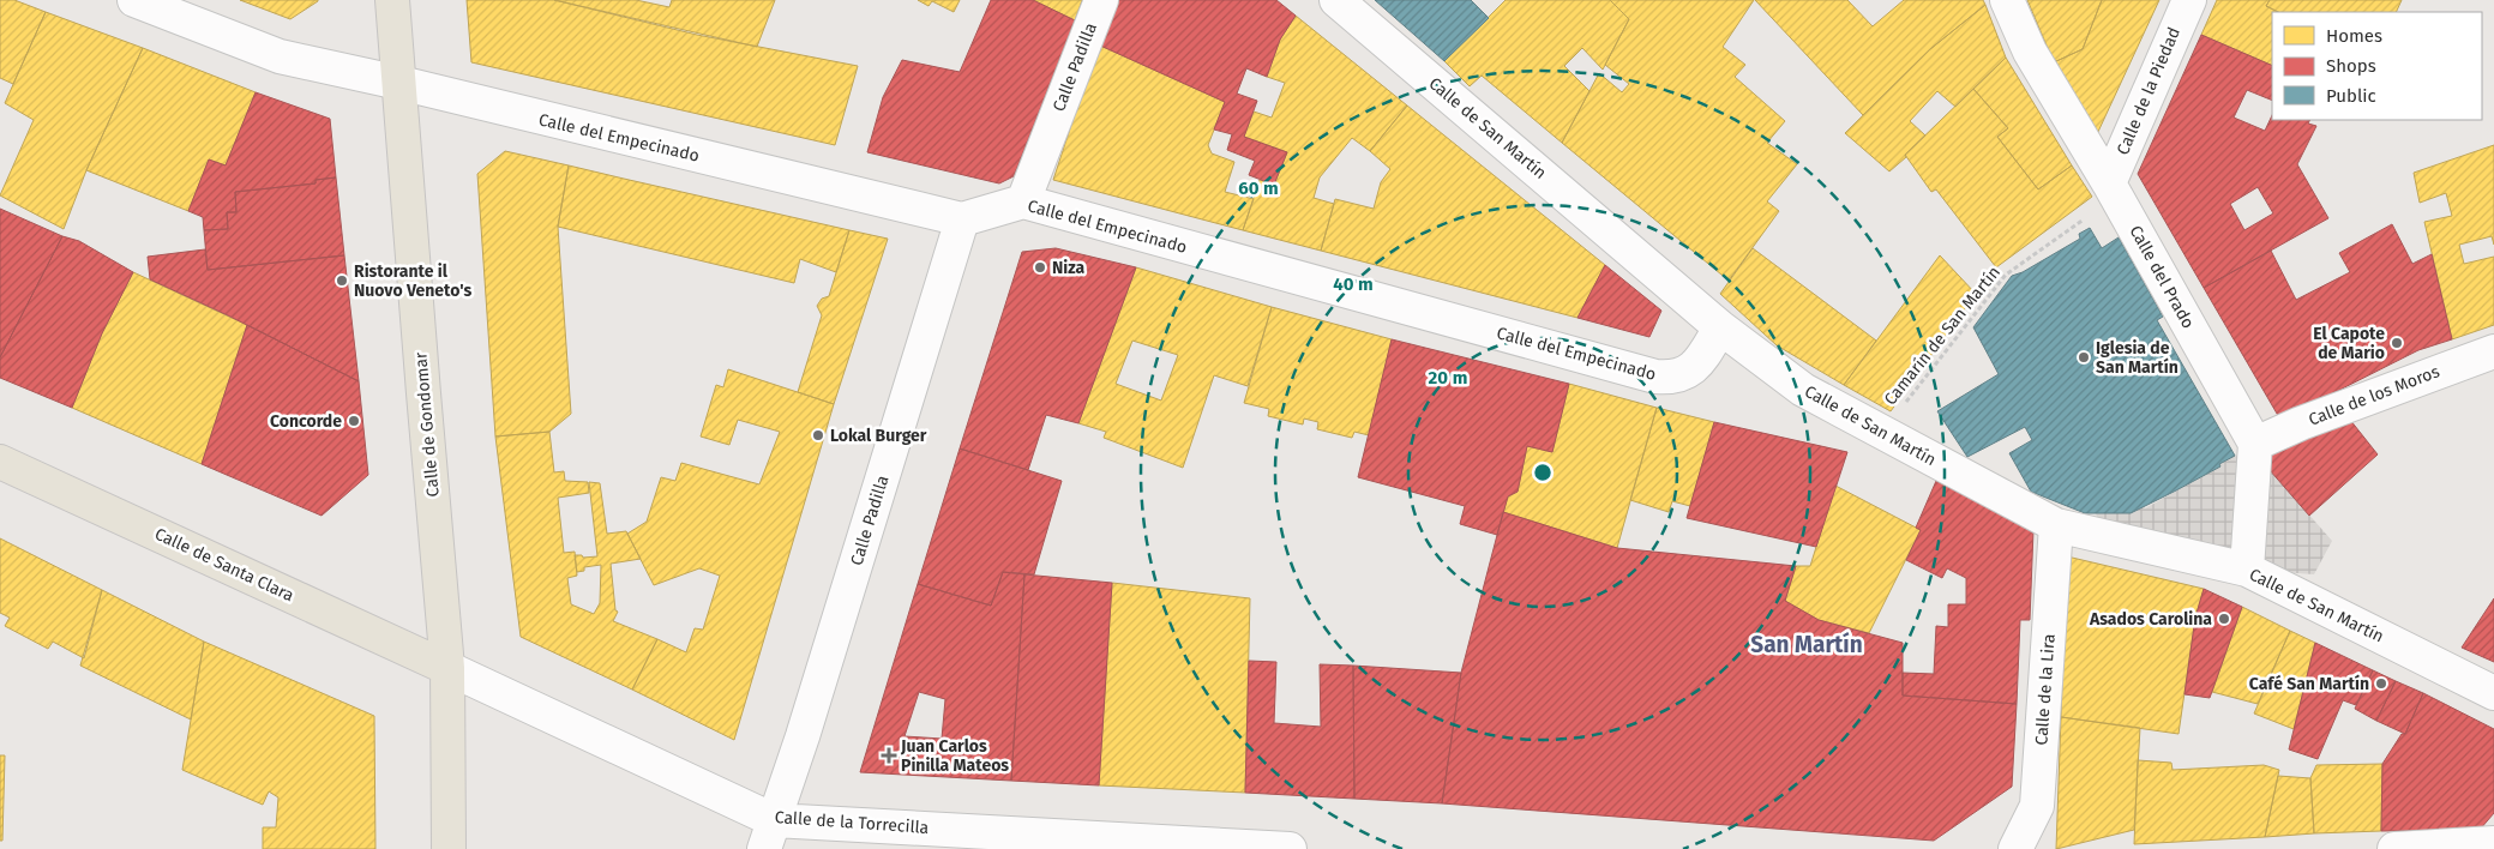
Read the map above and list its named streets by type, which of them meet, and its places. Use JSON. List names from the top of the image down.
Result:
{
  "streets": {
    "main road": ["Calle de Gondomar", "Calle de Santa Clara"],
    "street": [
      "Calle Padilla",
      "Calle de la Piedad",
      "Calle de San Martín",
      "Calle del Empecinado",
      "Calle del Prado",
      "Calle de los Moros",
      "Calle de la Lira",
      "Calle de la Torrecilla"
    ],
    "path": ["Camarín de San Martín"]
  },
  "crossings": [
    ["Calle Padilla", "Calle del Empecinado"],
    ["Calle Padilla", "Calle de la Torrecilla"],
    ["Calle de la Piedad", "Calle del Prado"],
    ["Calle de la Piedad", "Camarín de San Martín"],
    ["Calle de San Martín", "Calle del Empecinado"],
    ["Calle de San Martín", "Camarín de San Martín"],
    ["Calle de San Martín", "Calle de la Lira"],
    ["Calle del Empecinado", "Calle de Gondomar"],
    ["Calle del Prado", "Camarín de San Martín"],
    ["Calle del Prado", "Calle de los Moros"],
    ["Calle de Gondomar", "Calle de Santa Clara"],
    ["Calle de Gondomar", "Calle de la Torrecilla"],
    ["Calle de Santa Clara", "Calle de la Torrecilla"]
  ],
  "districts": ["San Martín"],
  "places": {
    "other": [
      "Niza",
      "Ristorante il Nuovo Veneto's",
      "El Capote de Mario",
      "Iglesia de San Martín",
      "Concorde",
      "Lokal Burger",
      "Asados Carolina",
      "Café San Martín"
    ],
    "health": ["Juan Carlos Pinilla Mateos"]
  },
  "legend": ["Homes", "Shops", "Public"],
  "rings": ["60 m", "40 m", "20 m"]
}
